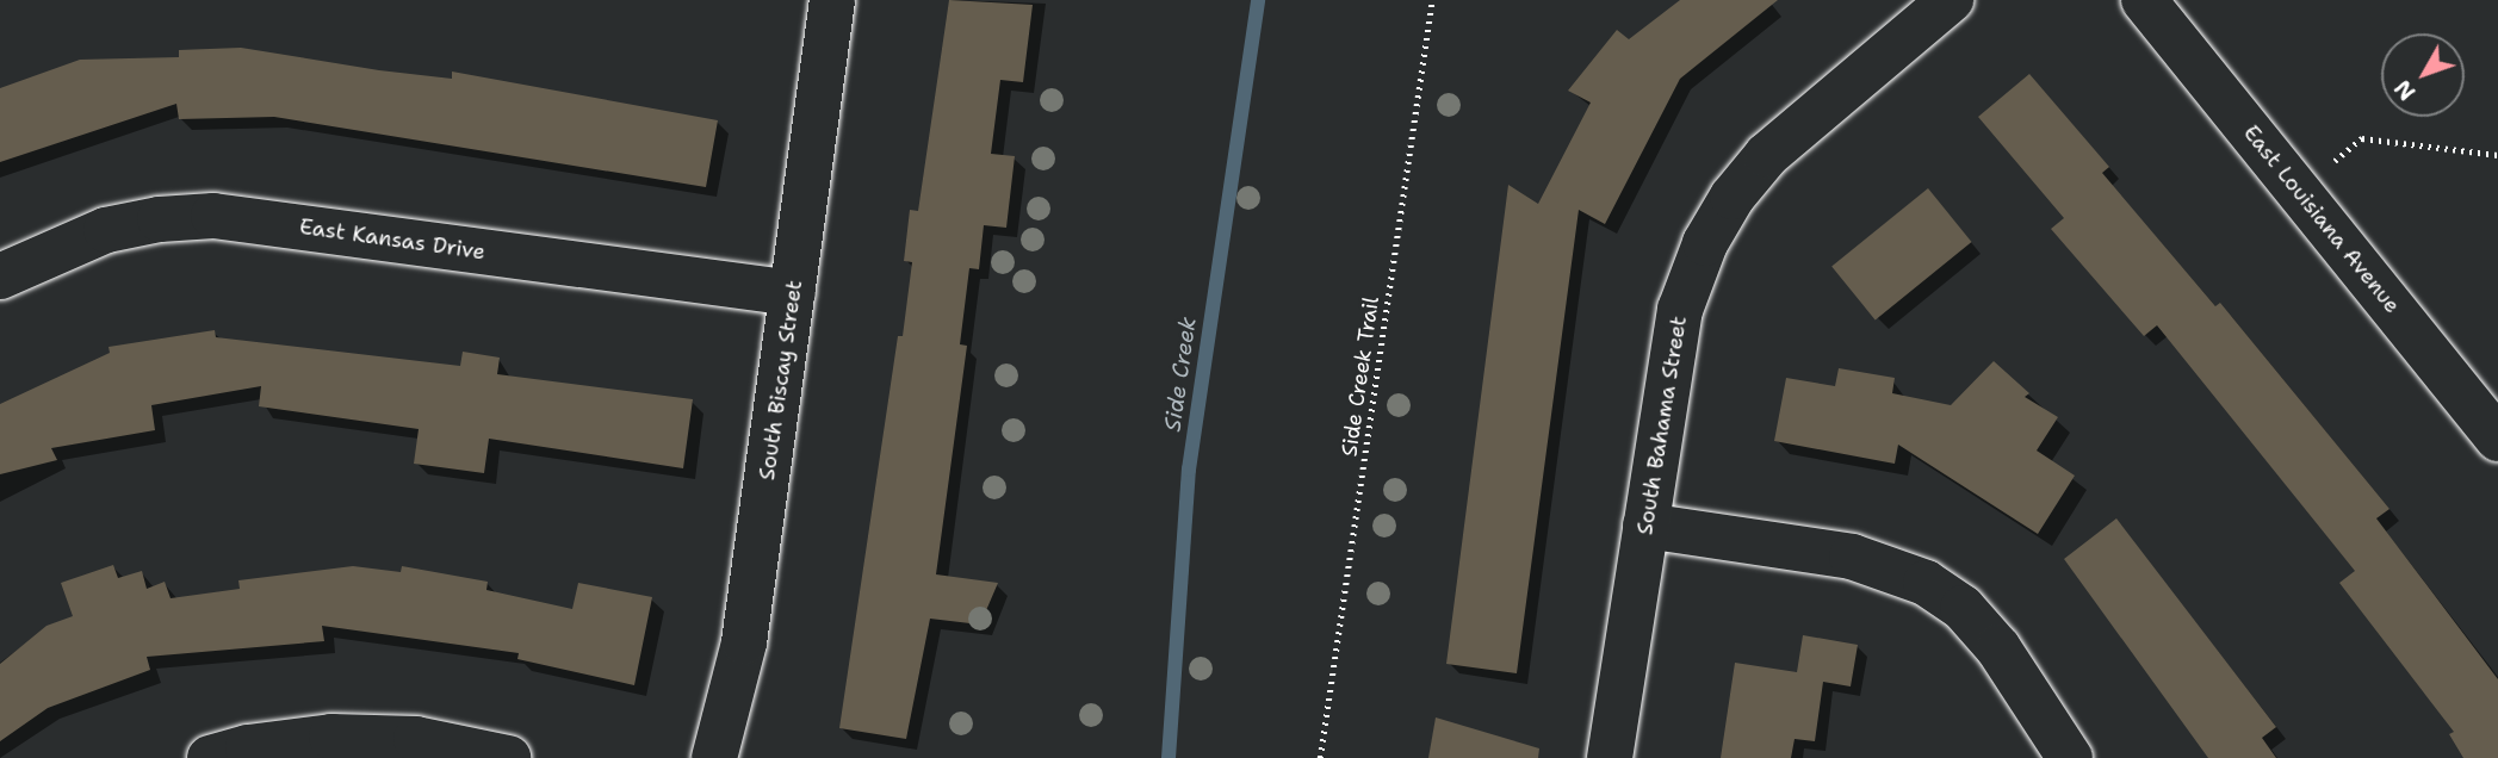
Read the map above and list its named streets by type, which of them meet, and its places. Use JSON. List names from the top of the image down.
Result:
{
  "streets": {
    "street": [
      "East Louisiana Avenue",
      "East Kansas Drive",
      "South Biscay Street",
      "South Bahama Street"
    ],
    "path": ["Side Creek Trail"]
  },
  "crossings": [
    ["East Kansas Drive", "South Biscay Street"]
  ],
  "water": ["Side Creek"],
  "north": "bottom left"
}
